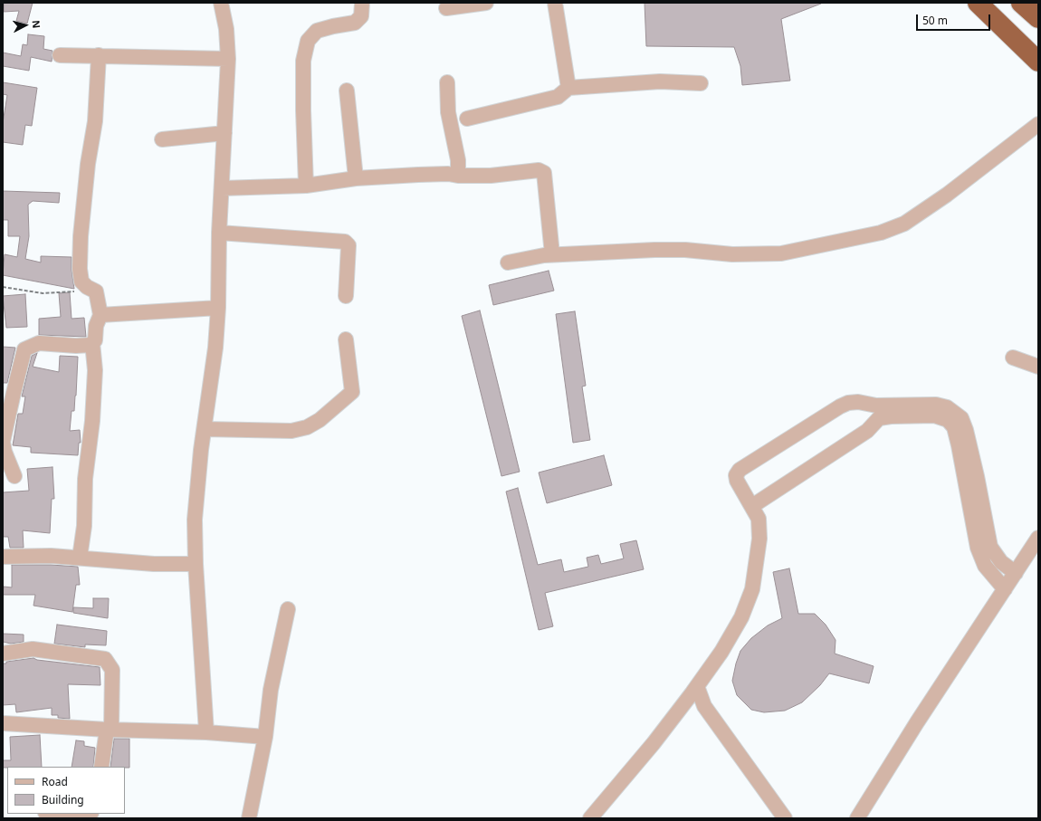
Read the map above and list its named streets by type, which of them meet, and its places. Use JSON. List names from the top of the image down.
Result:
{
  "legend": ["Road", "Building"],
  "scale_bar": "50 m",
  "north": "right"
}
